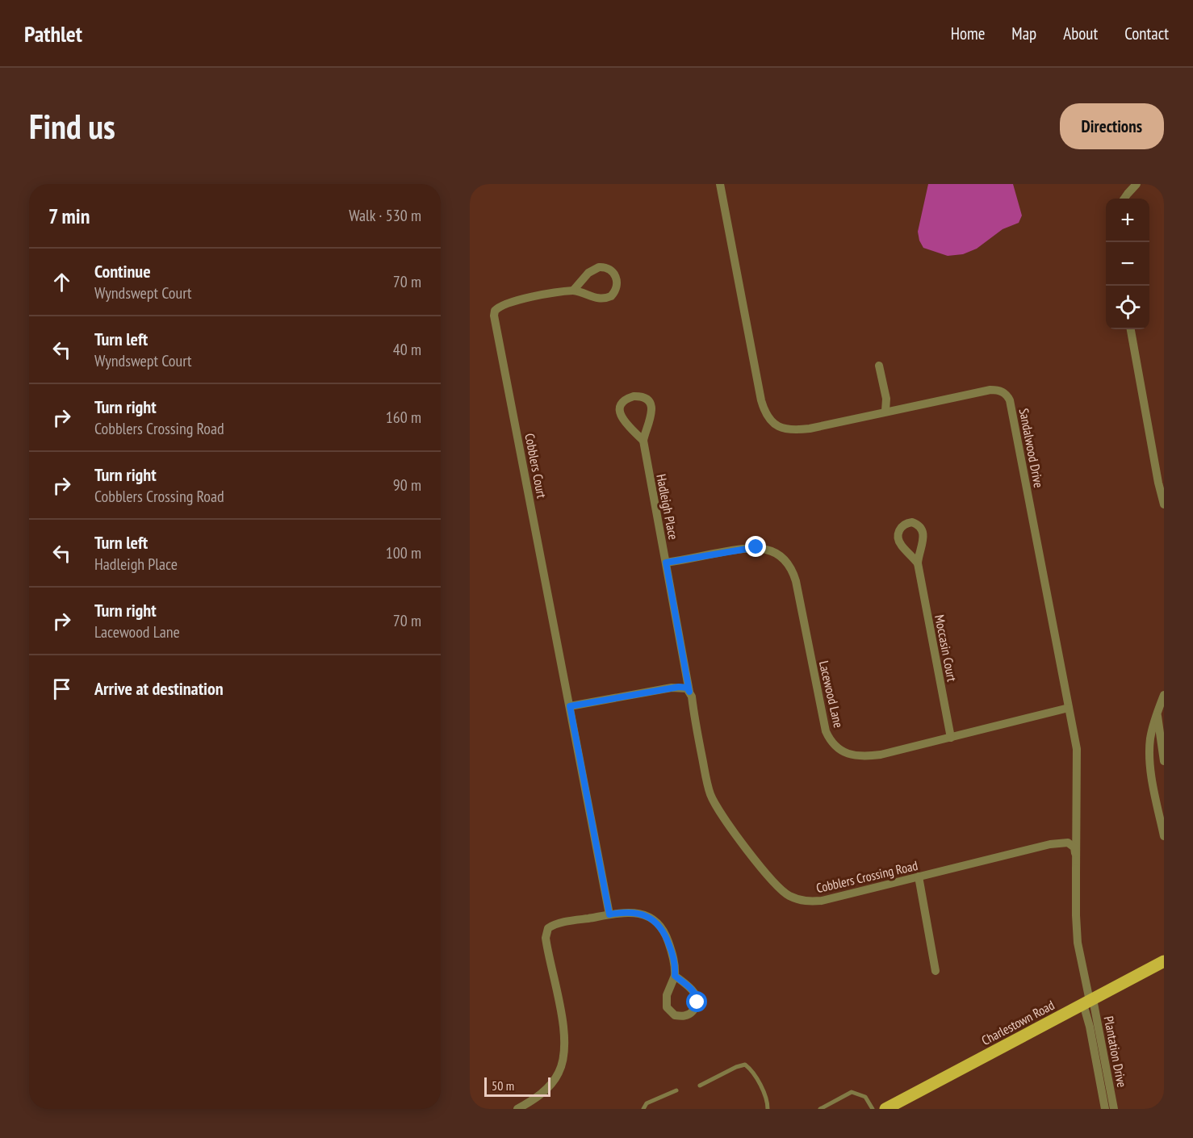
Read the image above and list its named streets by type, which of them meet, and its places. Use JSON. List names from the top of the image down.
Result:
{
  "streets": {
    "main road": ["Charlestown Road"],
    "street": [
      "Sandalwood Drive",
      "Cobblers Court",
      "Hadleigh Place",
      "Moccasin Court",
      "Lacewood Lane",
      "Cobblers Crossing Road",
      "Plantation Drive"
    ]
  },
  "crossings": [
    ["Sandalwood Drive", "Lacewood Lane"],
    ["Sandalwood Drive", "Cobblers Crossing Road"],
    ["Hadleigh Place", "Lacewood Lane"],
    ["Hadleigh Place", "Cobblers Crossing Road"],
    ["Moccasin Court", "Lacewood Lane"],
    ["Cobblers Crossing Road", "Charlestown Road"],
    ["Cobblers Crossing Road", "Plantation Drive"],
    ["Charlestown Road", "Plantation Drive"]
  ],
  "scale_bar": "50 m",
  "page": {
    "header": "Pathlet",
    "nav": [
      "Home",
      "Map",
      "About",
      "Contact"
    ],
    "buttons": "Directions",
    "title": "Find us",
    "heading": ["7 min", "Walk · 530 m"],
    "map_buttons": ["+", "−"],
    "list": [
      ["Continue", "Wyndswept Court", "70 m"],
      ["Turn left", "Wyndswept Court", "40 m"],
      ["Turn right", "Cobblers Crossing Road", "160 m"],
      ["Turn right", "Cobblers Crossing Road", "90 m"],
      ["Turn left", "Hadleigh Place", "100 m"],
      ["Turn right", "Lacewood Lane", "70 m"],
      "Arrive at destination"
    ],
    "scale": "50 m"
  }
}
